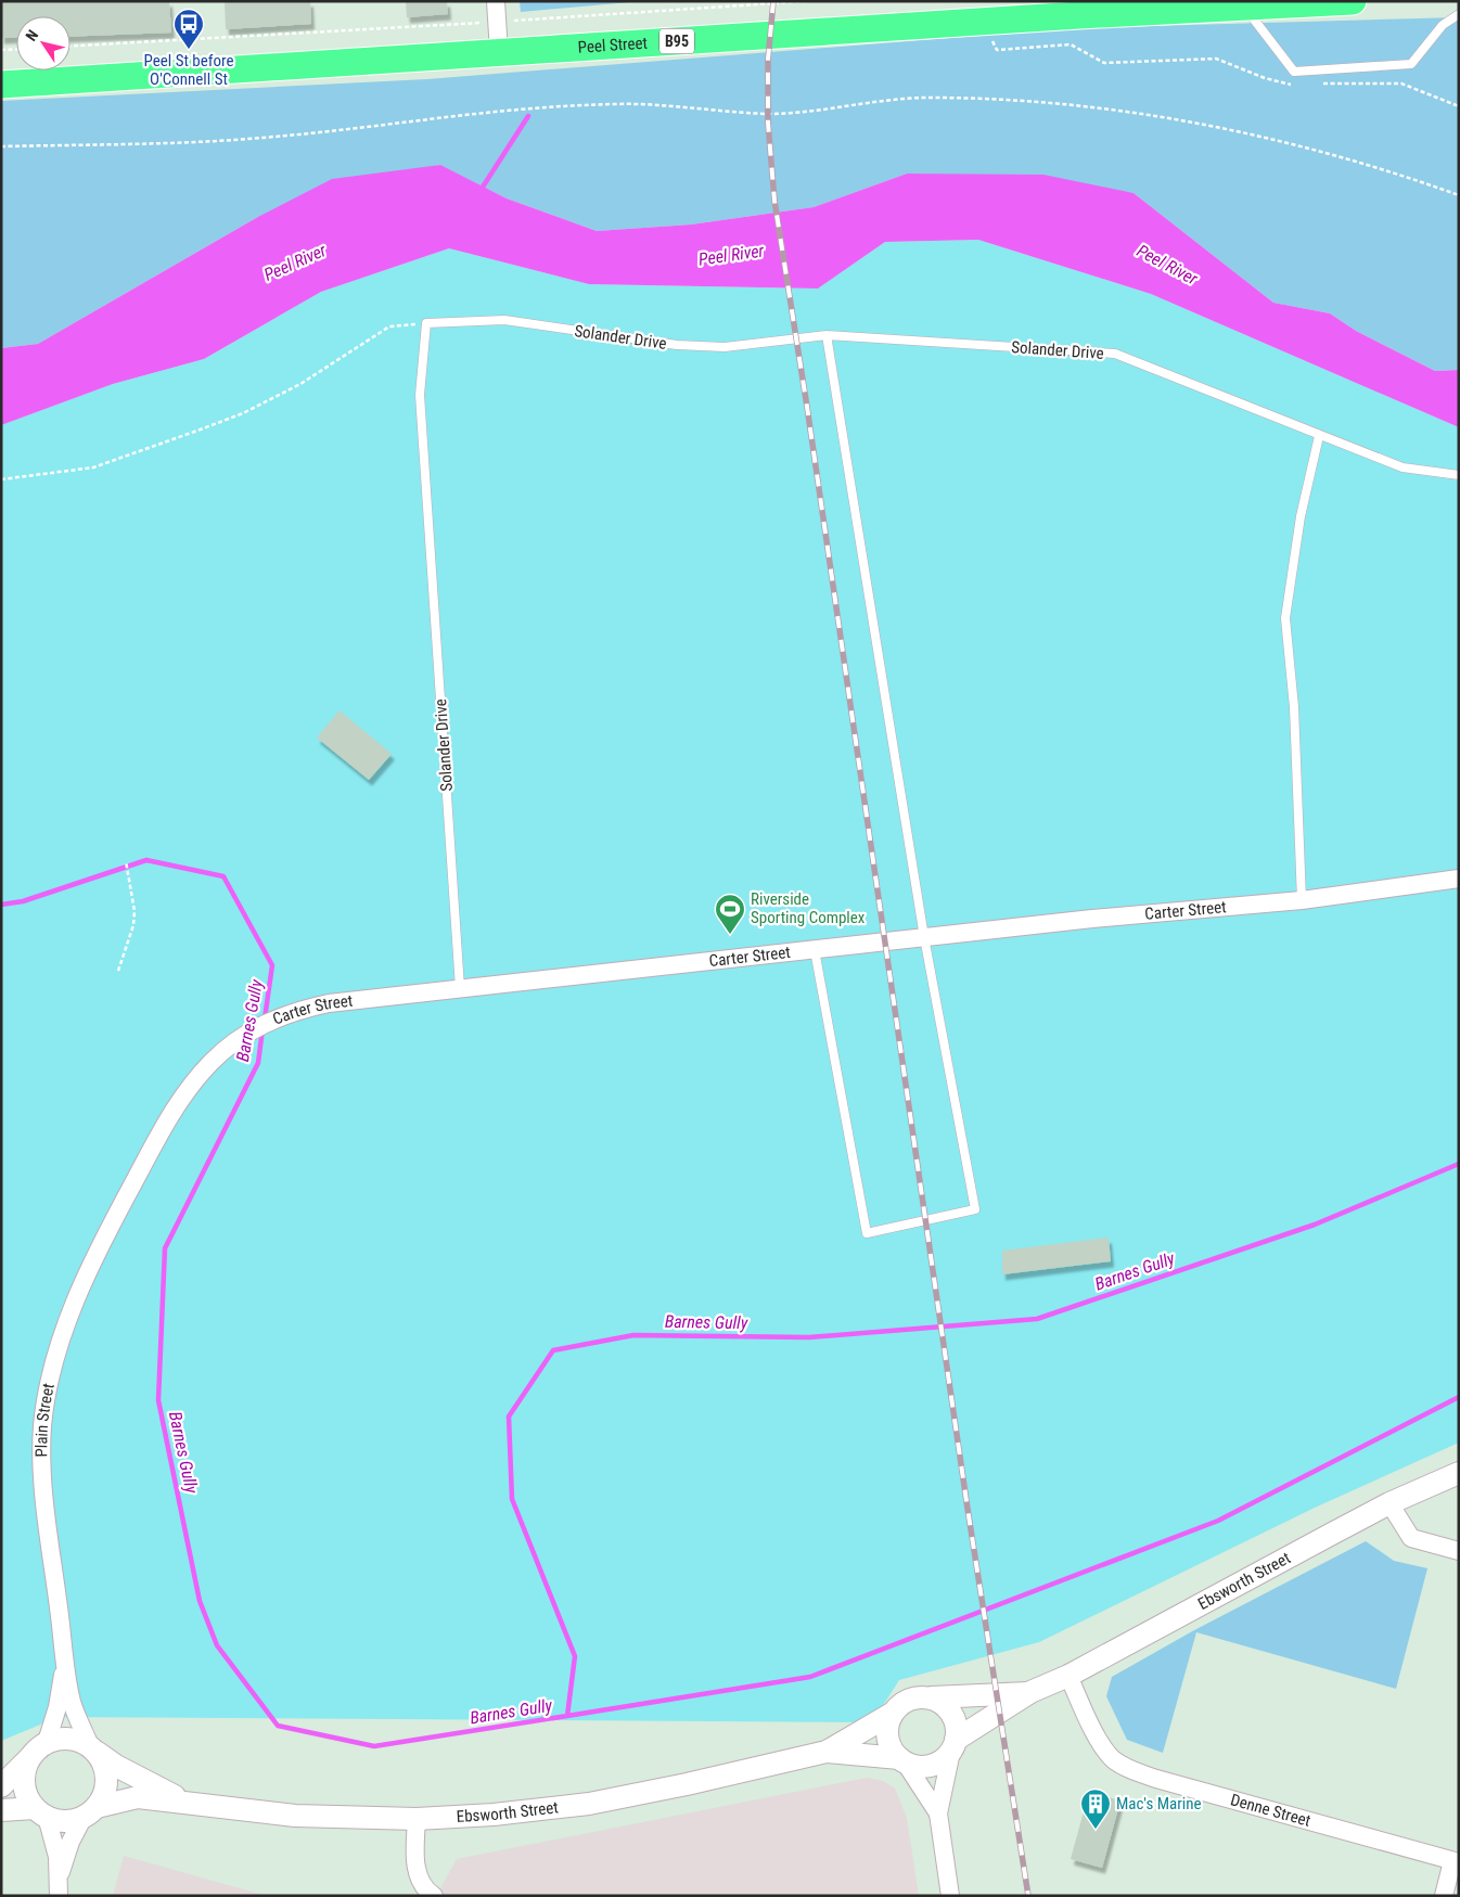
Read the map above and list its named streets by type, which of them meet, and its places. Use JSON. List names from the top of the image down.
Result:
{
  "streets": {
    "main road": ["B95", "Peel Street"],
    "street": [
      "Carter Street",
      "Plain Street",
      "Ebsworth Street",
      "Denne Street"
    ],
    "lane": ["Solander Drive"]
  },
  "crossings": [
    ["Solander Drive", "Carter Street"],
    ["Carter Street", "Plain Street"],
    ["Plain Street", "Ebsworth Street"],
    ["Ebsworth Street", "Denne Street"]
  ],
  "water": ["Peel River", "Barnes Gully"],
  "places": {
    "bus stop": ["Peel St before O'Connell St"],
    "sports": ["Riverside Sporting Complex"],
    "building": ["Mac's Marine"]
  },
  "north": "top left"
}
